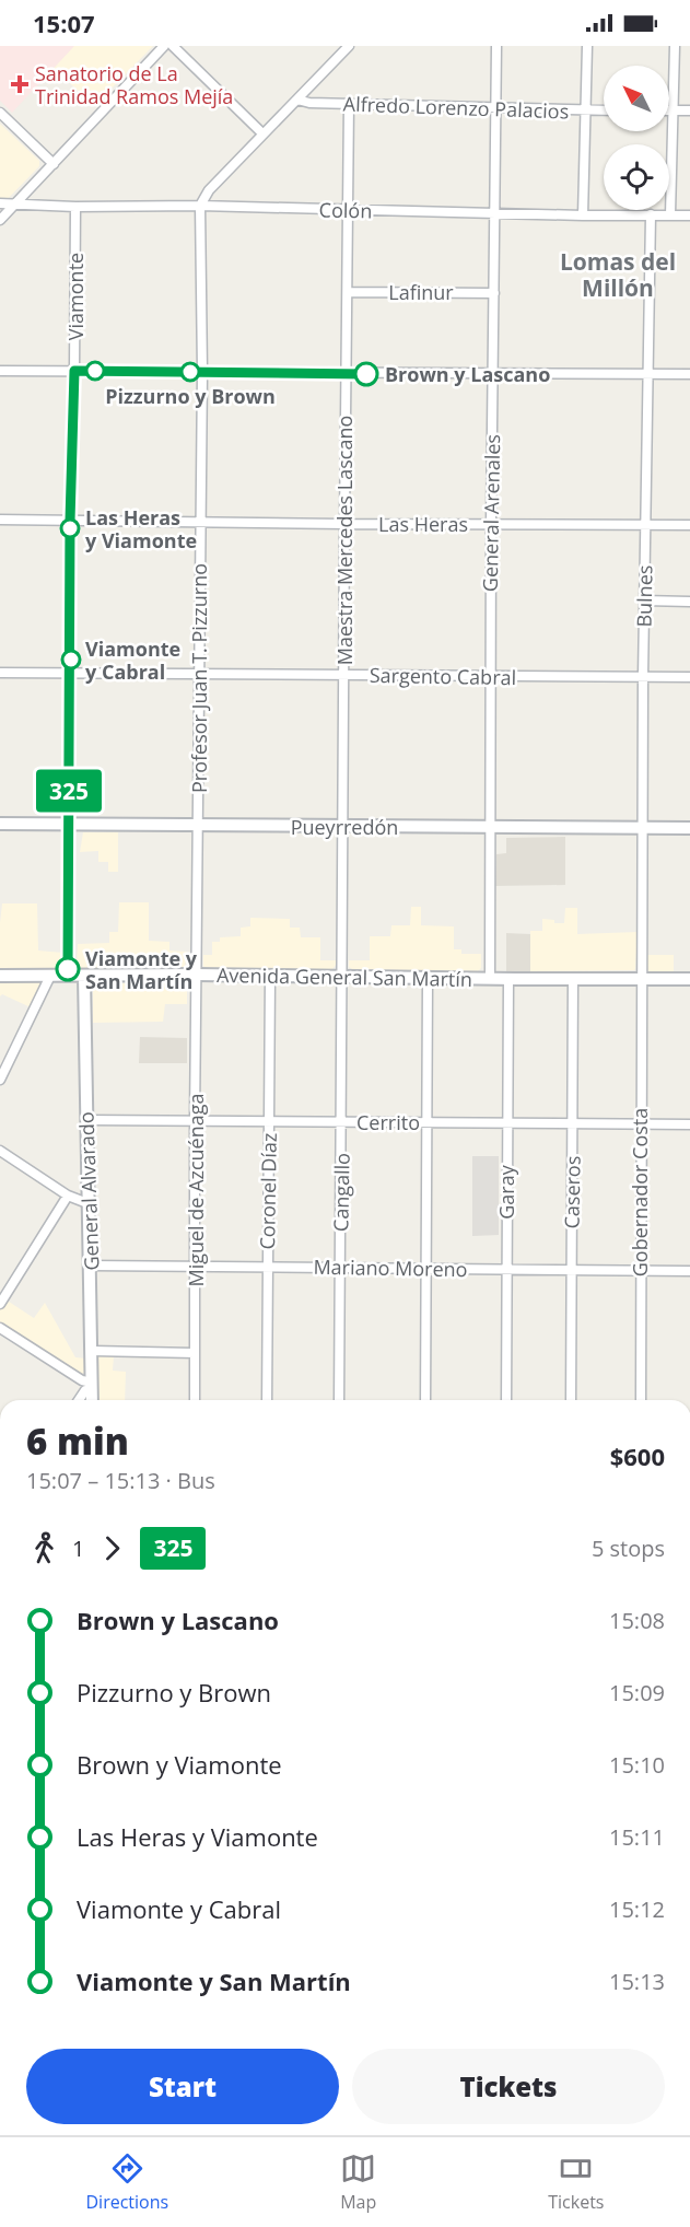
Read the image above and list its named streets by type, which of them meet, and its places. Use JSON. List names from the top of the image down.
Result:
{
  "streets": {
    "street": [
      "Alfredo Lorenzo Palacios",
      "Colón",
      "Lafinur",
      "Viamonte",
      "General Arenales",
      "Las Heras",
      "Maestra Mercedes Lascano",
      "Bulnes",
      "Sargento Cabral",
      "Profesor Juan T. Pizzurno",
      "Pueyrredón",
      "Avenida General San Martín",
      "Cerrito",
      "Miguel de Azcuénaga",
      "General Alvarado",
      "Coronel Díaz",
      "Cangallo",
      "Garay",
      "Caseros",
      "Gobernador Costa",
      "Mariano Moreno"
    ]
  },
  "crossings": [
    ["Alfredo Lorenzo Palacios", "General Arenales"],
    ["Alfredo Lorenzo Palacios", "Maestra Mercedes Lascano"],
    ["Colón", "Viamonte"],
    ["Colón", "General Arenales"],
    ["Colón", "Maestra Mercedes Lascano"],
    ["Colón", "Bulnes"],
    ["Colón", "Profesor Juan T. Pizzurno"],
    ["Lafinur", "General Arenales"],
    ["Lafinur", "Maestra Mercedes Lascano"],
    ["Viamonte", "Las Heras"],
    ["Viamonte", "Sargento Cabral"],
    ["Viamonte", "Pueyrredón"],
    ["Viamonte", "Avenida General San Martín"],
    ["General Arenales", "Las Heras"],
    ["General Arenales", "Sargento Cabral"],
    ["General Arenales", "Pueyrredón"],
    ["General Arenales", "Avenida General San Martín"],
    ["Las Heras", "Maestra Mercedes Lascano"],
    ["Las Heras", "Bulnes"],
    ["Las Heras", "Profesor Juan T. Pizzurno"],
    ["Maestra Mercedes Lascano", "Sargento Cabral"],
    ["Maestra Mercedes Lascano", "Pueyrredón"],
    ["Maestra Mercedes Lascano", "Avenida General San Martín"],
    ["Maestra Mercedes Lascano", "Cangallo"],
    ["Bulnes", "Sargento Cabral"],
    ["Bulnes", "Pueyrredón"],
    ["Bulnes", "Avenida General San Martín"],
    ["Bulnes", "Gobernador Costa"],
    ["Sargento Cabral", "Profesor Juan T. Pizzurno"],
    ["Profesor Juan T. Pizzurno", "Pueyrredón"],
    ["Profesor Juan T. Pizzurno", "Avenida General San Martín"],
    ["Profesor Juan T. Pizzurno", "Miguel de Azcuénaga"],
    ["Avenida General San Martín", "Miguel de Azcuénaga"],
    ["Avenida General San Martín", "General Alvarado"],
    ["Avenida General San Martín", "Coronel Díaz"],
    ["Avenida General San Martín", "Cangallo"],
    ["Avenida General San Martín", "Garay"],
    ["Avenida General San Martín", "Caseros"],
    ["Avenida General San Martín", "Gobernador Costa"],
    ["Cerrito", "Miguel de Azcuénaga"],
    ["Cerrito", "General Alvarado"],
    ["Cerrito", "Coronel Díaz"],
    ["Cerrito", "Cangallo"],
    ["Cerrito", "Garay"],
    ["Cerrito", "Caseros"],
    ["Cerrito", "Gobernador Costa"],
    ["Miguel de Azcuénaga", "Mariano Moreno"],
    ["General Alvarado", "Mariano Moreno"],
    ["Coronel Díaz", "Mariano Moreno"],
    ["Cangallo", "Mariano Moreno"],
    ["Garay", "Mariano Moreno"],
    ["Caseros", "Mariano Moreno"],
    ["Gobernador Costa", "Mariano Moreno"]
  ],
  "districts": ["Lomas del Millón"],
  "places": {
    "health": ["Sanatorio de La Trinidad Ramos Mejía"],
    "other": [
      "Pizzurno y Brown",
      "Brown y Lascano",
      "Las Heras y Viamonte",
      "Viamonte y Cabral",
      "Viamonte y San Martín"
    ]
  },
  "lines": ["bus line 325"],
  "north": "top left",
  "page": {
    "status": "15:07",
    "on_map": "325",
    "heading": ["6 min", "15:07 – 15:13 · Bus", "$600"],
    "legs": ["1", "325", "5 stops"],
    "list": [
      {
        "name": "Brown y Lascano",
        "value": "15:08"
      },
      {
        "name": "Pizzurno y Brown",
        "value": "15:09"
      },
      {
        "name": "Brown y Viamonte",
        "value": "15:10"
      },
      {
        "name": "Las Heras y Viamonte",
        "value": "15:11"
      },
      {
        "name": "Viamonte y Cabral",
        "value": "15:12"
      },
      {
        "name": "Viamonte y San Martín",
        "value": "15:13"
      }
    ],
    "buttons": ["Start", "Tickets"],
    "tabs": ["Directions", "Map", "Tickets"]
  }
}
